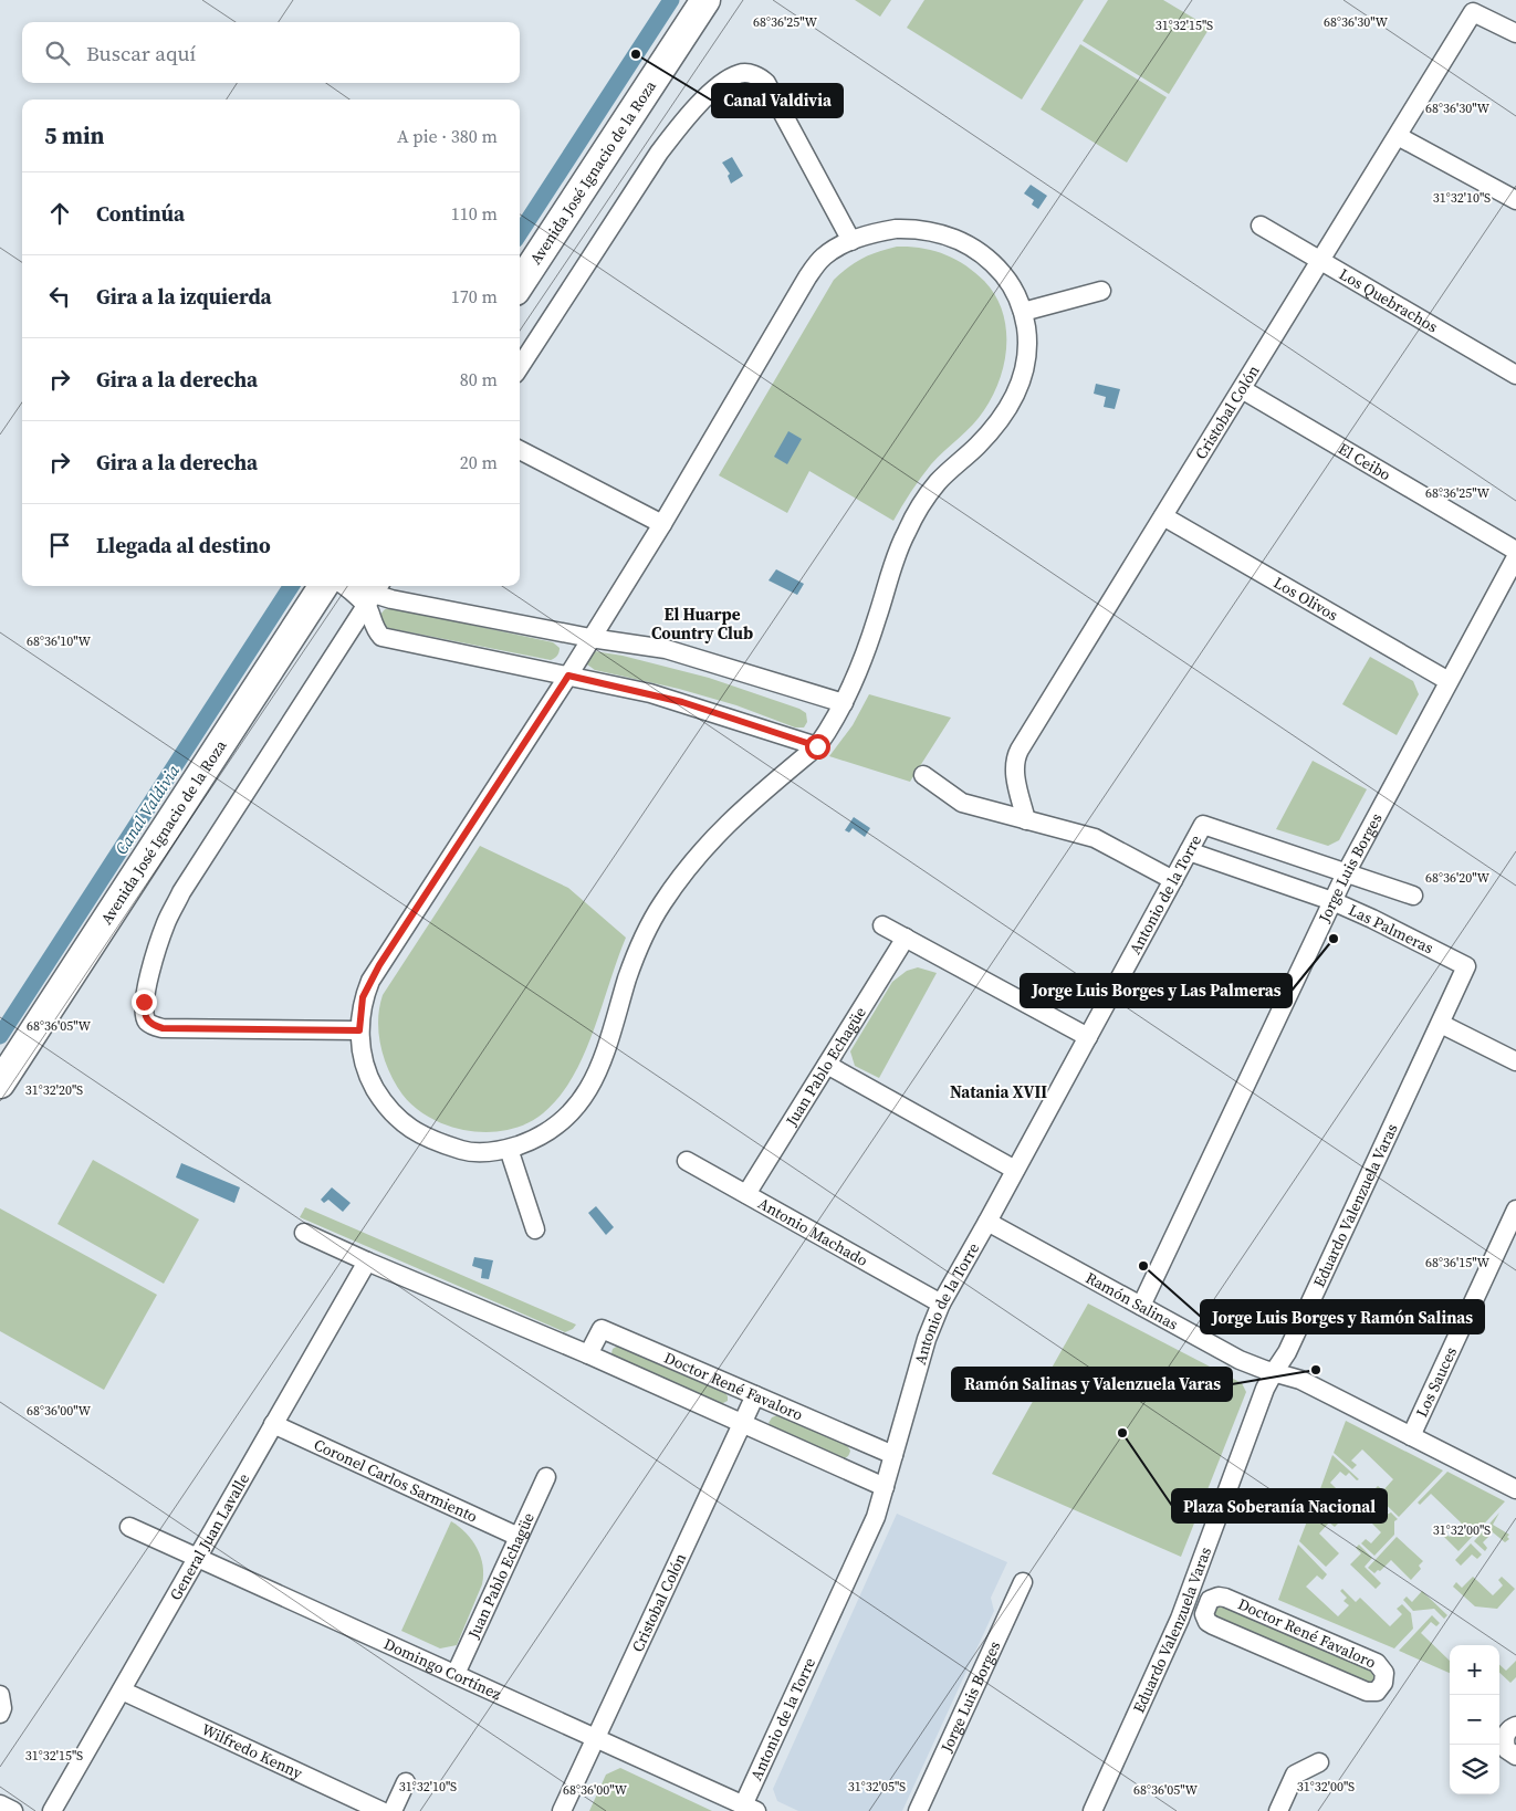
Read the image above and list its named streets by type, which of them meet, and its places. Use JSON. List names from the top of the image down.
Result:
{
  "streets": {
    "main road": ["Avenida José Ignacio de la Roza"],
    "street": [
      "Los Quebrachos",
      "Cristobal Colón",
      "El Ceibo",
      "Los Olivos",
      "Jorge Luis Borges",
      "Antonio de la Torre",
      "Las Palmeras",
      "Juan Pablo Echagüe",
      "Eduardo Valenzuela Varas",
      "Antonio Machado",
      "Ramón Salinas",
      "Los Sauces",
      "Doctor René Favaloro",
      "Coronel Carlos Sarmiento",
      "General Juan Lavalle",
      "Domingo Cortínez",
      "Wilfredo Kenny"
    ]
  },
  "crossings": [
    ["Los Quebrachos", "Cristobal Colón"],
    ["Cristobal Colón", "El Ceibo"],
    ["Cristobal Colón", "Los Olivos"],
    ["Cristobal Colón", "Doctor René Favaloro"],
    ["Cristobal Colón", "Domingo Cortínez"],
    ["Los Olivos", "Jorge Luis Borges"],
    ["Jorge Luis Borges", "Antonio de la Torre"],
    ["Jorge Luis Borges", "Las Palmeras"],
    ["Jorge Luis Borges", "Ramón Salinas"],
    ["Antonio de la Torre", "Las Palmeras"],
    ["Antonio de la Torre", "Antonio Machado"],
    ["Antonio de la Torre", "Ramón Salinas"],
    ["Antonio de la Torre", "Doctor René Favaloro"],
    ["Antonio de la Torre", "Domingo Cortínez"],
    ["Las Palmeras", "Eduardo Valenzuela Varas"],
    ["Juan Pablo Echagüe", "Antonio Machado"],
    ["Juan Pablo Echagüe", "Coronel Carlos Sarmiento"],
    ["Juan Pablo Echagüe", "Domingo Cortínez"],
    ["Eduardo Valenzuela Varas", "Ramón Salinas"],
    ["Ramón Salinas", "Los Sauces"],
    ["Doctor René Favaloro", "General Juan Lavalle"],
    ["Coronel Carlos Sarmiento", "General Juan Lavalle"],
    ["General Juan Lavalle", "Domingo Cortínez"],
    ["General Juan Lavalle", "Wilfredo Kenny"]
  ],
  "districts": ["El Huarpe Country Club", "Natania XVII"],
  "water": ["Canal Valdivia"],
  "places": [
    "Canal Valdivia",
    "Jorge Luis Borges y Las Palmeras",
    "Jorge Luis Borges y Ramón Salinas",
    "Ramón Salinas y Valenzuela Varas",
    "Plaza Soberanía Nacional"
  ],
  "page": {
    "search": "Buscar aquí",
    "heading": ["5 min", "A pie · 380 m"],
    "list": [
      ["Continúa", "110 m"],
      ["Gira a la izquierda", "170 m"],
      ["Gira a la derecha", "80 m"],
      ["Gira a la derecha", "20 m"],
      "Llegada al destino"
    ],
    "map_buttons": ["+", "−"]
  },
  "coordinates": [
    "68°36'25\"W",
    "68°36'30\"W",
    "31°32'15\"S",
    "31°32'10\"S",
    "68°36'10\"W",
    "68°36'20\"W",
    "68°36'05\"W",
    "31°32'20\"S",
    "68°36'15\"W",
    "68°36'00\"W",
    "31°32'00\"S",
    "31°32'05\"S"
  ]
}
